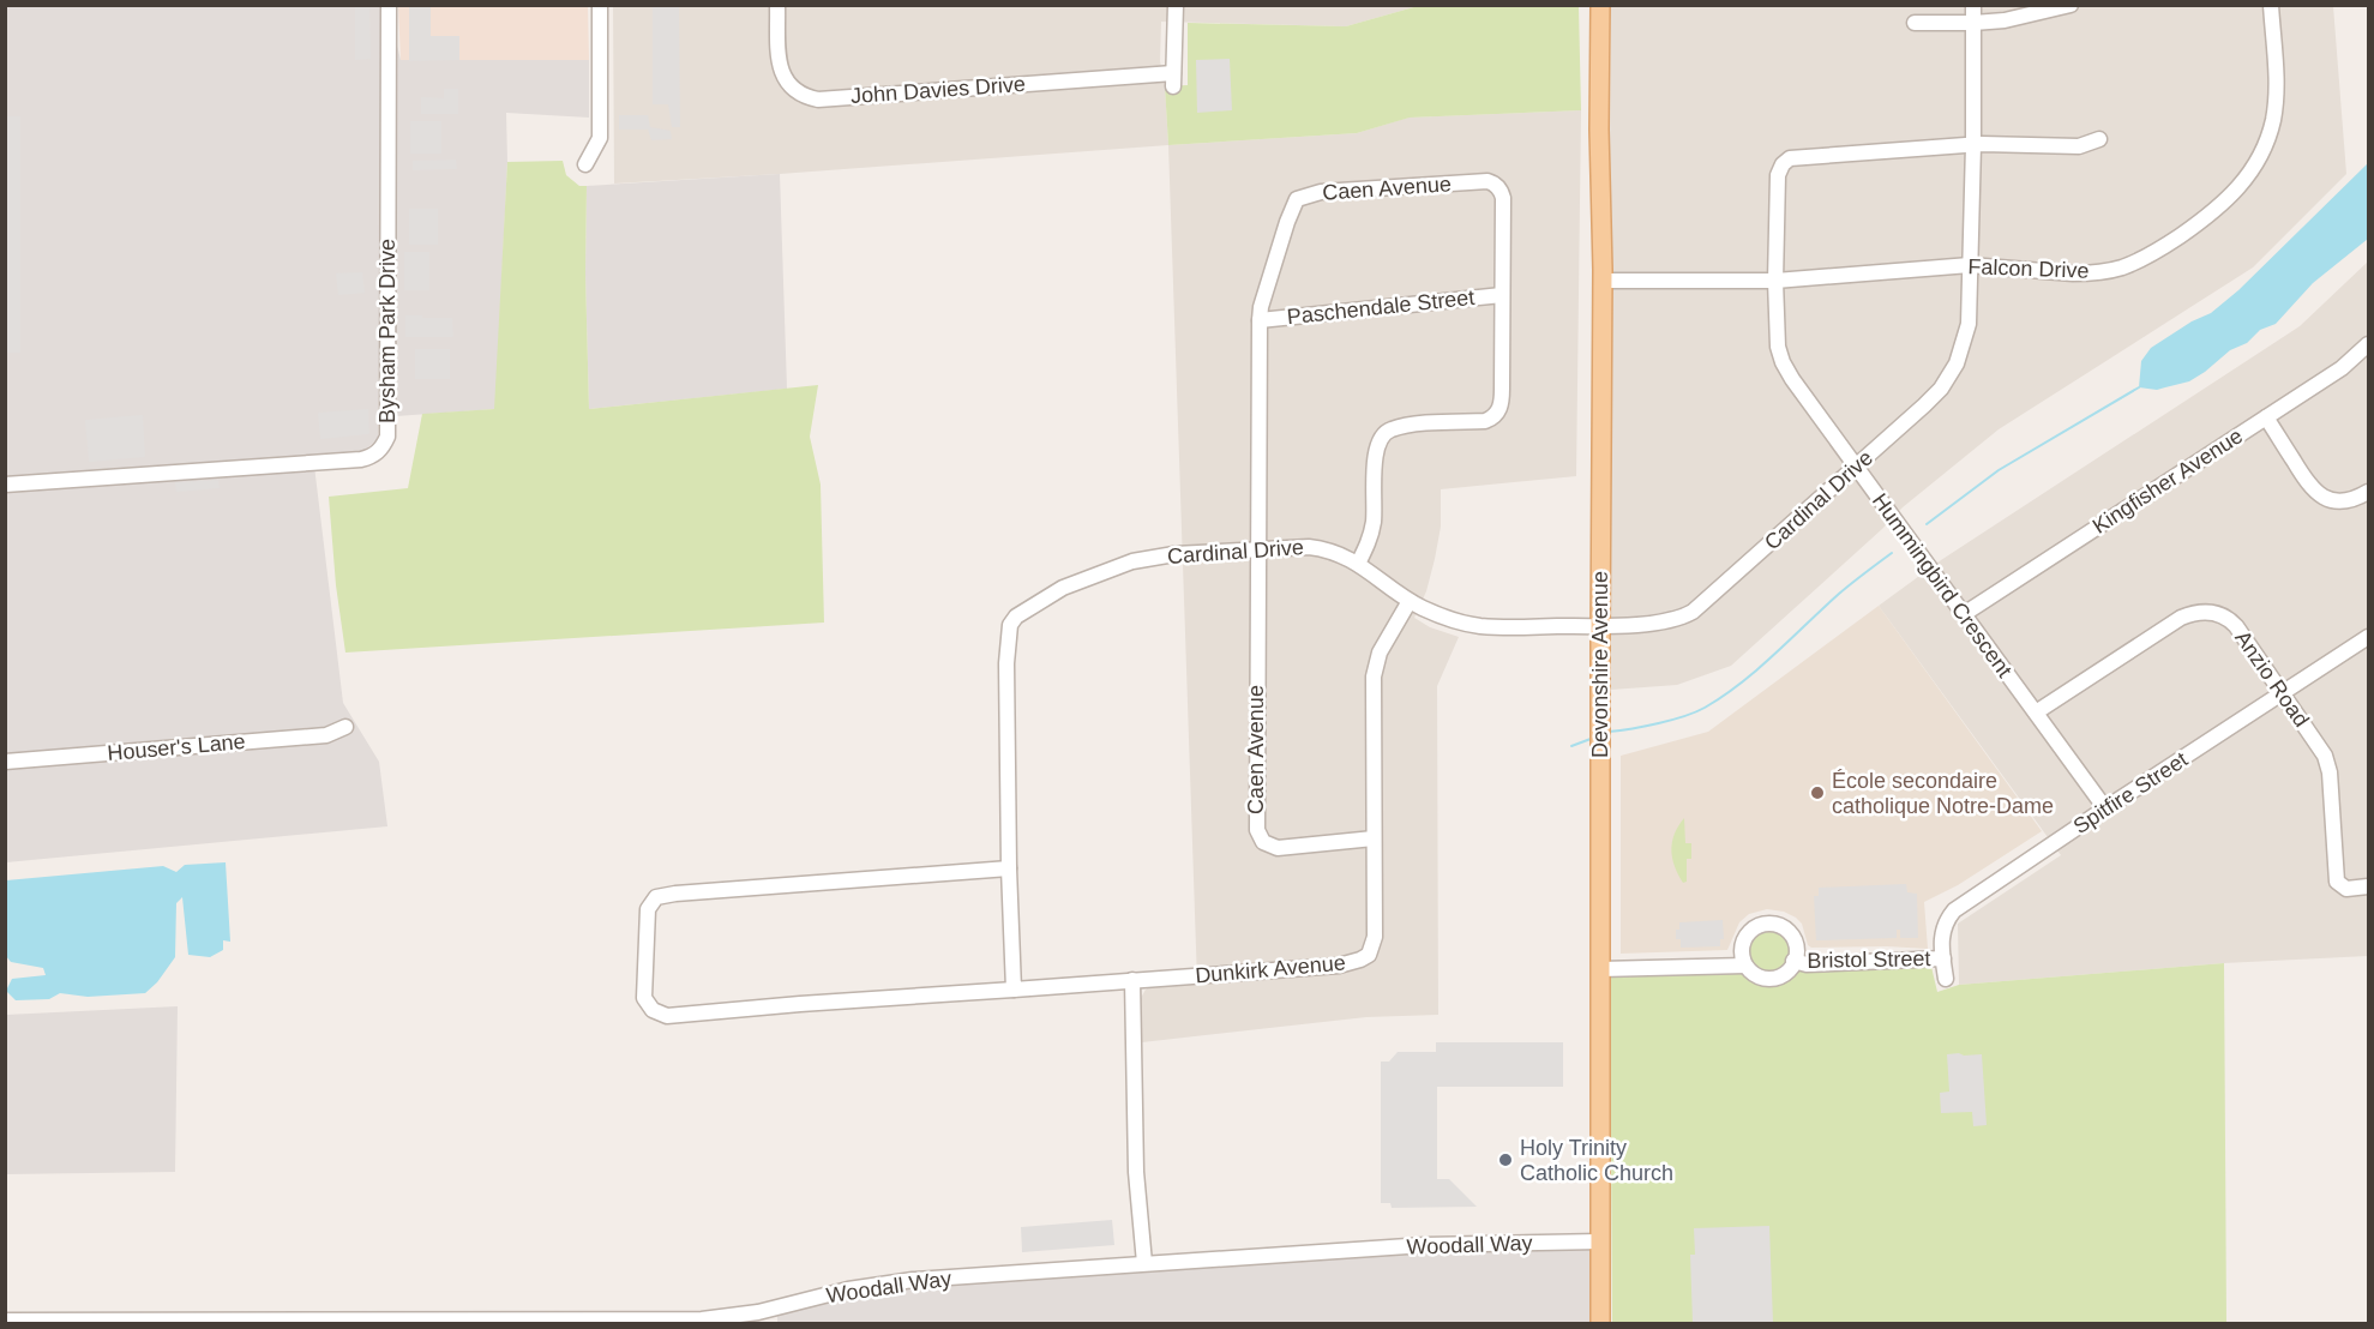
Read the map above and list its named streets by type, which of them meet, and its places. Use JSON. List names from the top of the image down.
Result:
{
  "streets": {
    "main road": ["Devonshire Avenue"],
    "street": [
      "John Davies Drive",
      "Caen Avenue",
      "Falcon Drive",
      "Paschendale Street",
      "Bysham Park Drive",
      "Kingfisher Avenue",
      "Cardinal Drive",
      "Hummingbird Crescent",
      "Anzio Road",
      "Houser's Lane",
      "Spitfire Street",
      "Bristol Street",
      "Dunkirk Avenue",
      "Woodall Way"
    ]
  },
  "crossings": [
    ["Caen Avenue", "Paschendale Street"],
    ["Caen Avenue", "Cardinal Drive"],
    ["Caen Avenue", "Dunkirk Avenue"],
    ["Falcon Drive", "Cardinal Drive"],
    ["Falcon Drive", "Hummingbird Crescent"],
    ["Falcon Drive", "Devonshire Avenue"],
    ["Kingfisher Avenue", "Hummingbird Crescent"],
    ["Cardinal Drive", "Hummingbird Crescent"],
    ["Cardinal Drive", "Devonshire Avenue"],
    ["Cardinal Drive", "Dunkirk Avenue"],
    ["Hummingbird Crescent", "Anzio Road"],
    ["Hummingbird Crescent", "Spitfire Street"],
    ["Devonshire Avenue", "Bristol Street"],
    ["Devonshire Avenue", "Woodall Way"],
    ["Anzio Road", "Spitfire Street"],
    ["Spitfire Street", "Bristol Street"]
  ],
  "places": ["École secondaire catholique Notre-Dame", "Holy Trinity Catholic Church"]
}
